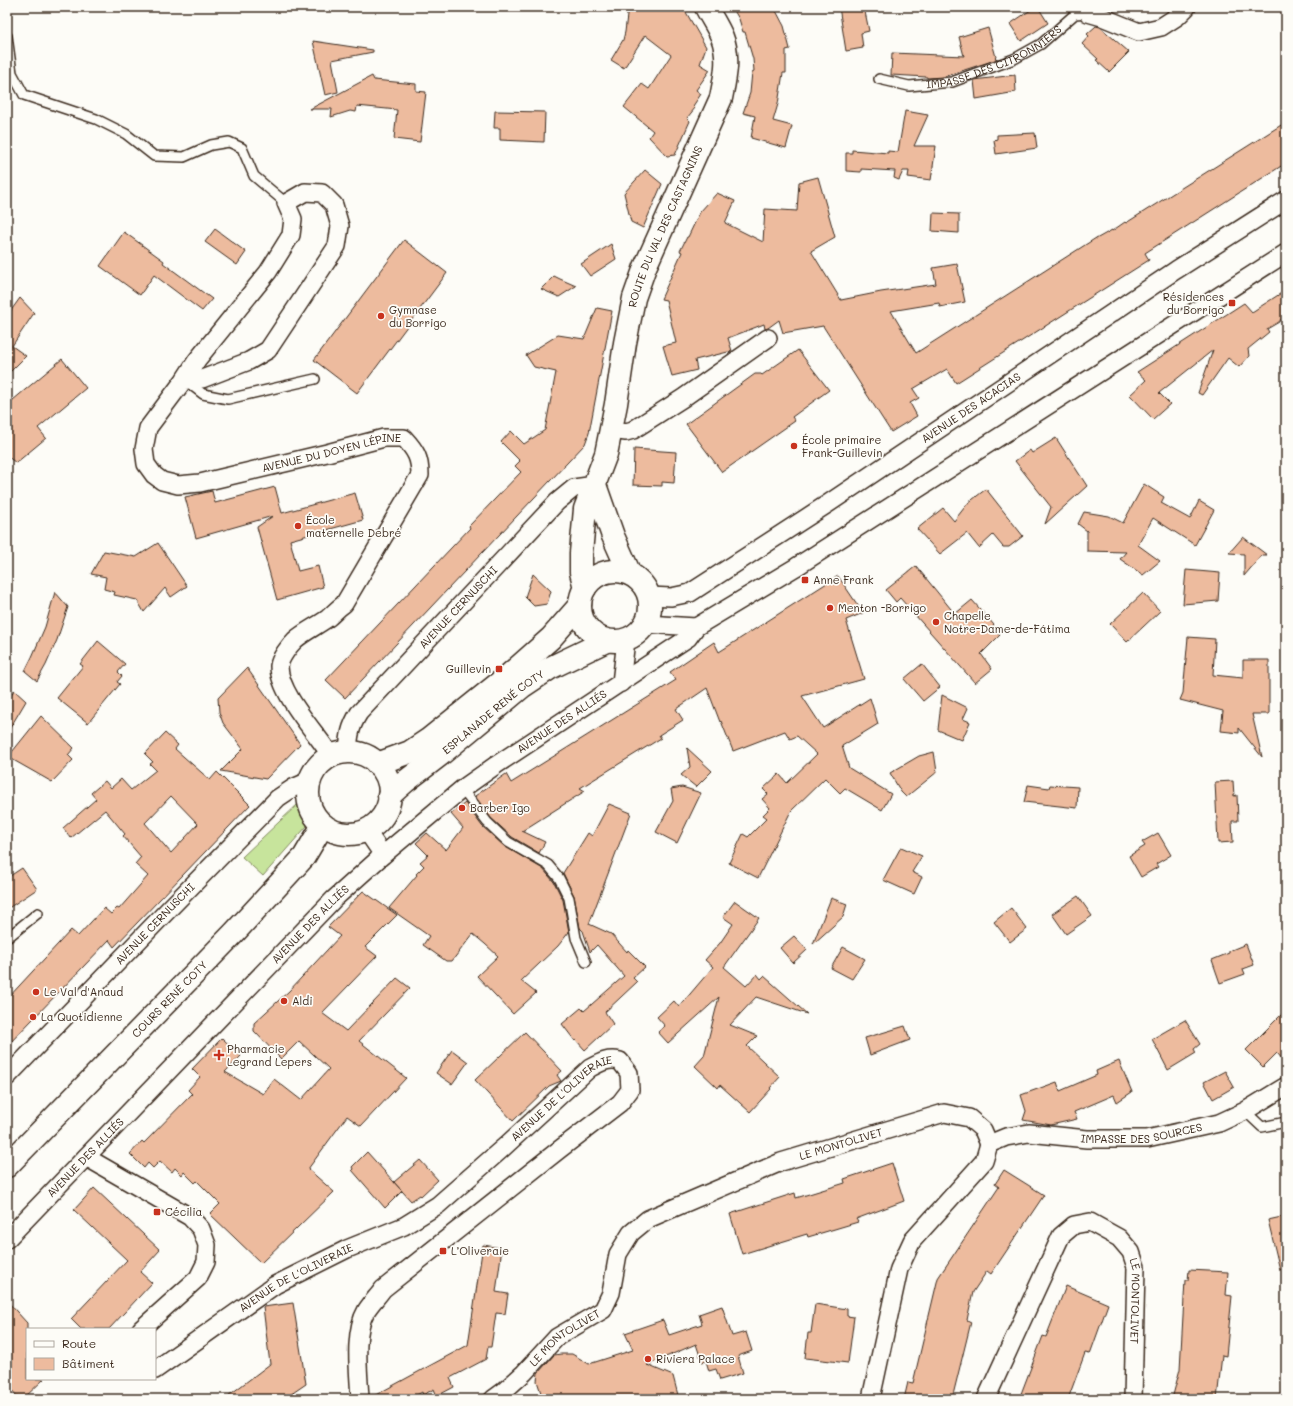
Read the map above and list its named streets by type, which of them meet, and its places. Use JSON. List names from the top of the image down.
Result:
{
  "streets": {
    "street": [
      "IMPASSE DES CITRONNIERS",
      "ROUTE DU VAL DES CASTAGNINS",
      "AVENUE DES ACACIAS",
      "AVENUE DU DOYEN LÉPINE",
      "AVENUE CERNUSCHI",
      "ESPLANADE RENÉ COTY",
      "AVENUE DES ALLIÉS",
      "COURS RENÉ COTY",
      "AVENUE DE L'OLIVERAIE",
      "IMPASSE DES SOURCES",
      "LE MONTOLIVET"
    ]
  },
  "crossings": [
    ["ROUTE DU VAL DES CASTAGNINS", "AVENUE CERNUSCHI"],
    ["AVENUE DES ACACIAS", "ESPLANADE RENÉ COTY"],
    ["AVENUE DU DOYEN LÉPINE", "AVENUE CERNUSCHI"],
    ["AVENUE DU DOYEN LÉPINE", "ESPLANADE RENÉ COTY"],
    ["AVENUE DU DOYEN LÉPINE", "COURS RENÉ COTY"],
    ["AVENUE CERNUSCHI", "ESPLANADE RENÉ COTY"],
    ["AVENUE CERNUSCHI", "COURS RENÉ COTY"],
    ["ESPLANADE RENÉ COTY", "COURS RENÉ COTY"],
    ["IMPASSE DES SOURCES", "LE MONTOLIVET"]
  ],
  "places": {
    "transit": [
      "Résidences du Borrigo",
      "Anne Frank",
      "Guillevin",
      "Cécilia",
      "L’Oliveraie"
    ],
    "other": [
      "Gymnase du Borrigo",
      "École primaire Frank-Guillevin",
      "École maternelle Debré",
      "Menton -Borrigo",
      "Chapelle Notre-Dame-de-Fátima",
      "Barber Igo",
      "Le Val d'Anaud",
      "Aldi",
      "La Quotidienne",
      "Riviera Palace"
    ],
    "health": ["Pharmacie Legrand Lepers"]
  },
  "legend": ["Route", "Bâtiment"]
}
